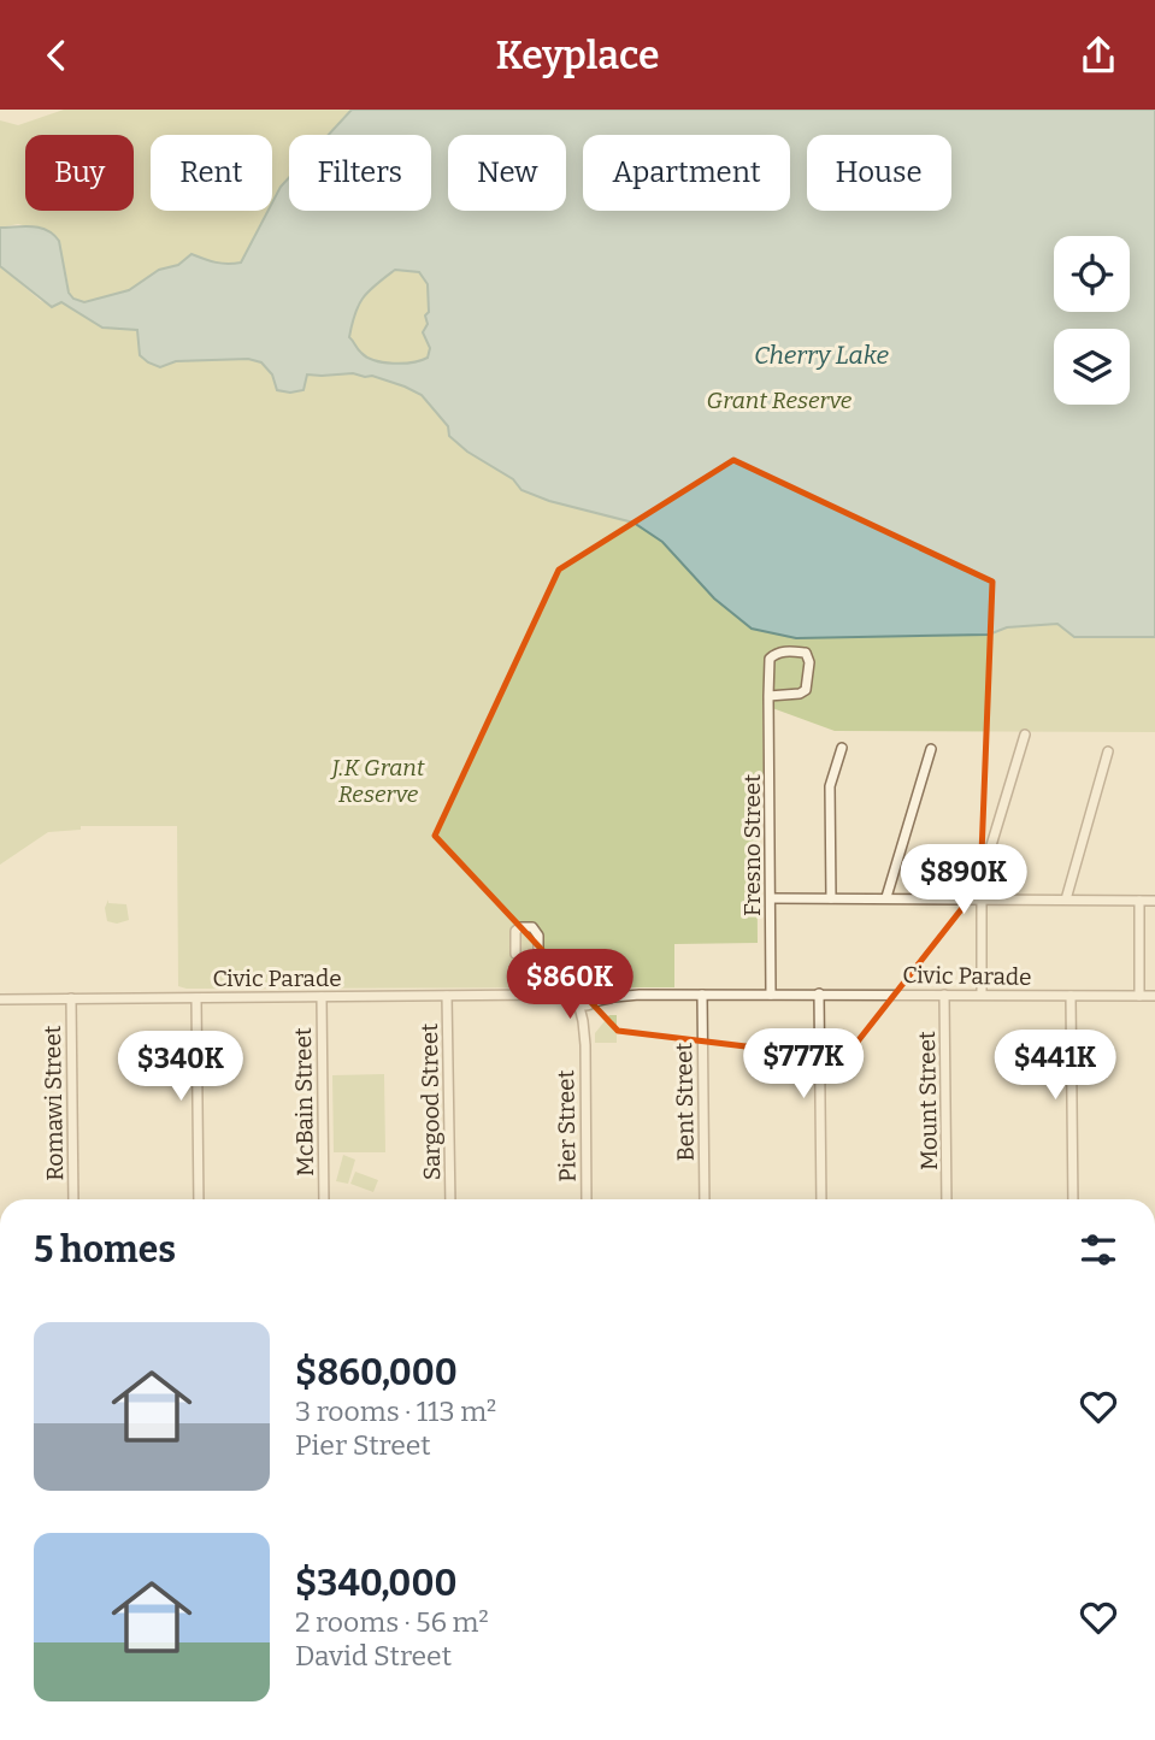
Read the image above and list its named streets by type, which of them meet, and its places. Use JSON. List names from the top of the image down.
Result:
{
  "streets": {
    "street": [
      "Fresno Street",
      "Civic Parade",
      "Mount Street",
      "McBain Street",
      "Sargood Street",
      "Bent Street",
      "Romawi Street",
      "Pier Street"
    ]
  },
  "crossings": [
    ["Fresno Street", "Civic Parade"],
    ["Civic Parade", "Mount Street"],
    ["Civic Parade", "McBain Street"],
    ["Civic Parade", "Sargood Street"],
    ["Civic Parade", "Bent Street"],
    ["Civic Parade", "Romawi Street"],
    ["Civic Parade", "Pier Street"]
  ],
  "water": ["Cherry Lake"],
  "parks": ["Grant Reserve", "J.K Grant Reserve"],
  "page": {
    "header": "Keyplace",
    "chip": [
      "Buy",
      "Rent",
      "Filters",
      "New",
      "Apartment",
      "House"
    ],
    "price": [
      "$890K",
      "$860K",
      "$777K",
      "$441K",
      "$340K"
    ],
    "heading": "5 homes",
    "list": [
      {
        "name": "$860,000",
        "note": "3 rooms · 113 m² · Pier Street"
      },
      {
        "name": "$340,000",
        "note": "2 rooms · 56 m² · David Street"
      }
    ]
  }
}
